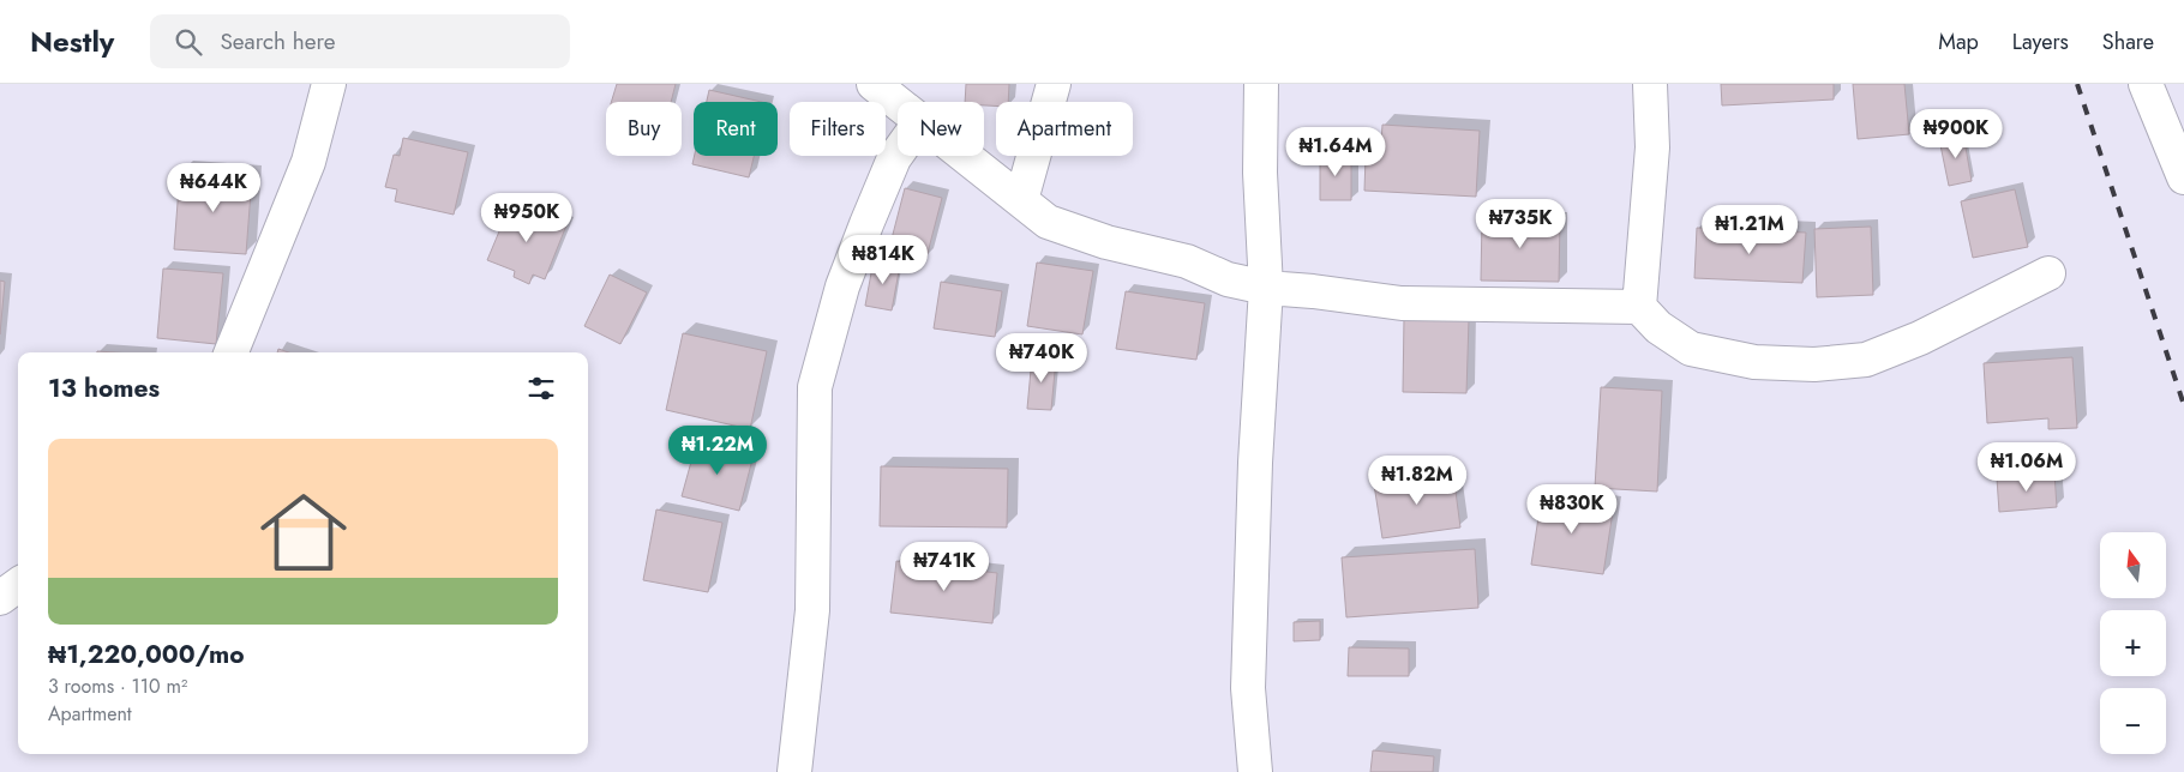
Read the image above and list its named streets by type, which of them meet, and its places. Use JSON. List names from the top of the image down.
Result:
{
  "north": "top",
  "page": {
    "header": "Nestly",
    "search": "Search here",
    "nav": ["Map", "Layers", "Share"],
    "chip": [
      "Buy",
      "Rent",
      "Filters",
      "New",
      "Apartment"
    ],
    "price": [
      "₦900K",
      "₦1.64M",
      "₦644K",
      "₦950K",
      "₦735K",
      "₦1.21M",
      "₦814K",
      "₦740K",
      "₦1.22M",
      "₦1.06M",
      "₦1.82M",
      "₦830K",
      "₦741K"
    ],
    "heading": "13 homes",
    "list": [
      {
        "name": "₦1,220,000/mo",
        "note": "3 rooms · 110 m² · Apartment"
      }
    ],
    "map_buttons": ["+", "−"]
  }
}
